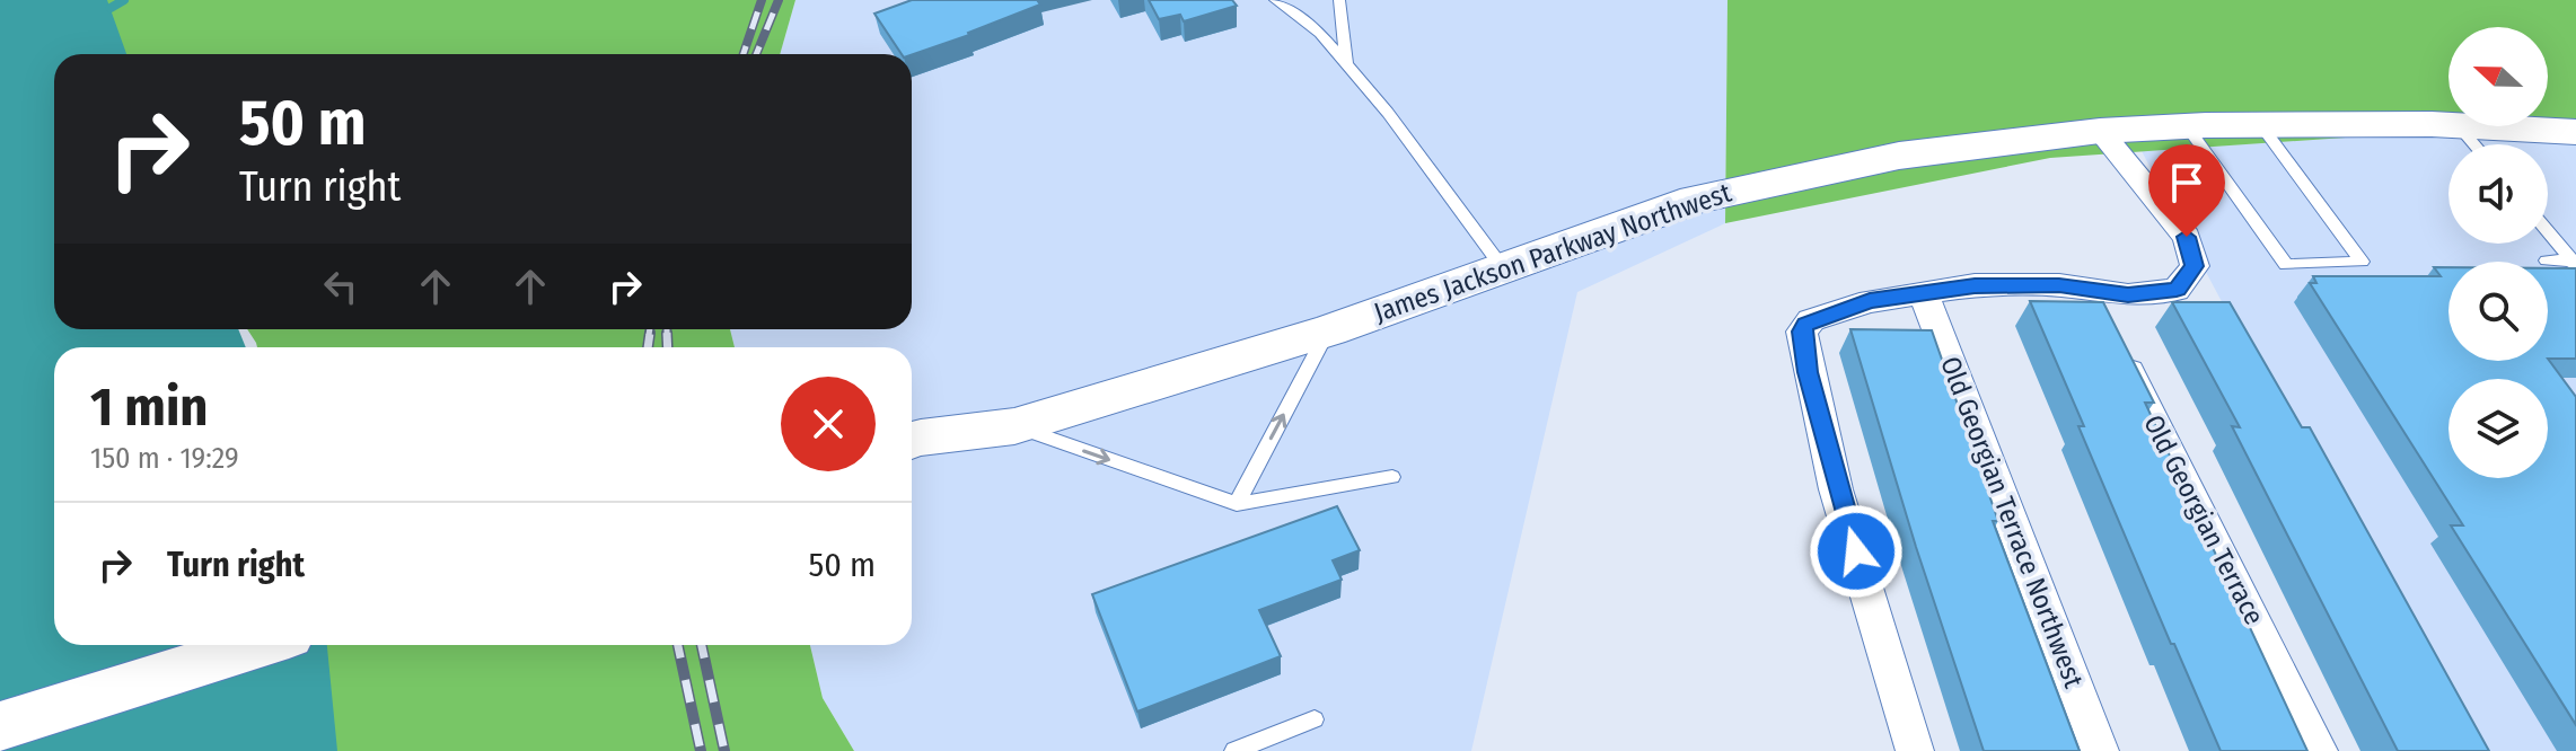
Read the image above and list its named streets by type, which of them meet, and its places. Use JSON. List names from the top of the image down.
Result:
{
  "streets": {
    "main road": ["James Jackson Parkway Northwest"],
    "street": ["Old Georgian Terrace", "Old Georgian Terrace Northwest"]
  },
  "north": "left",
  "page": {
    "turn": ["50 m", "Turn right"],
    "heading": ["1 min", "150 m · 19:29"],
    "list": [
      {
        "name": "Turn right",
        "value": "50 m"
      }
    ]
  }
}
